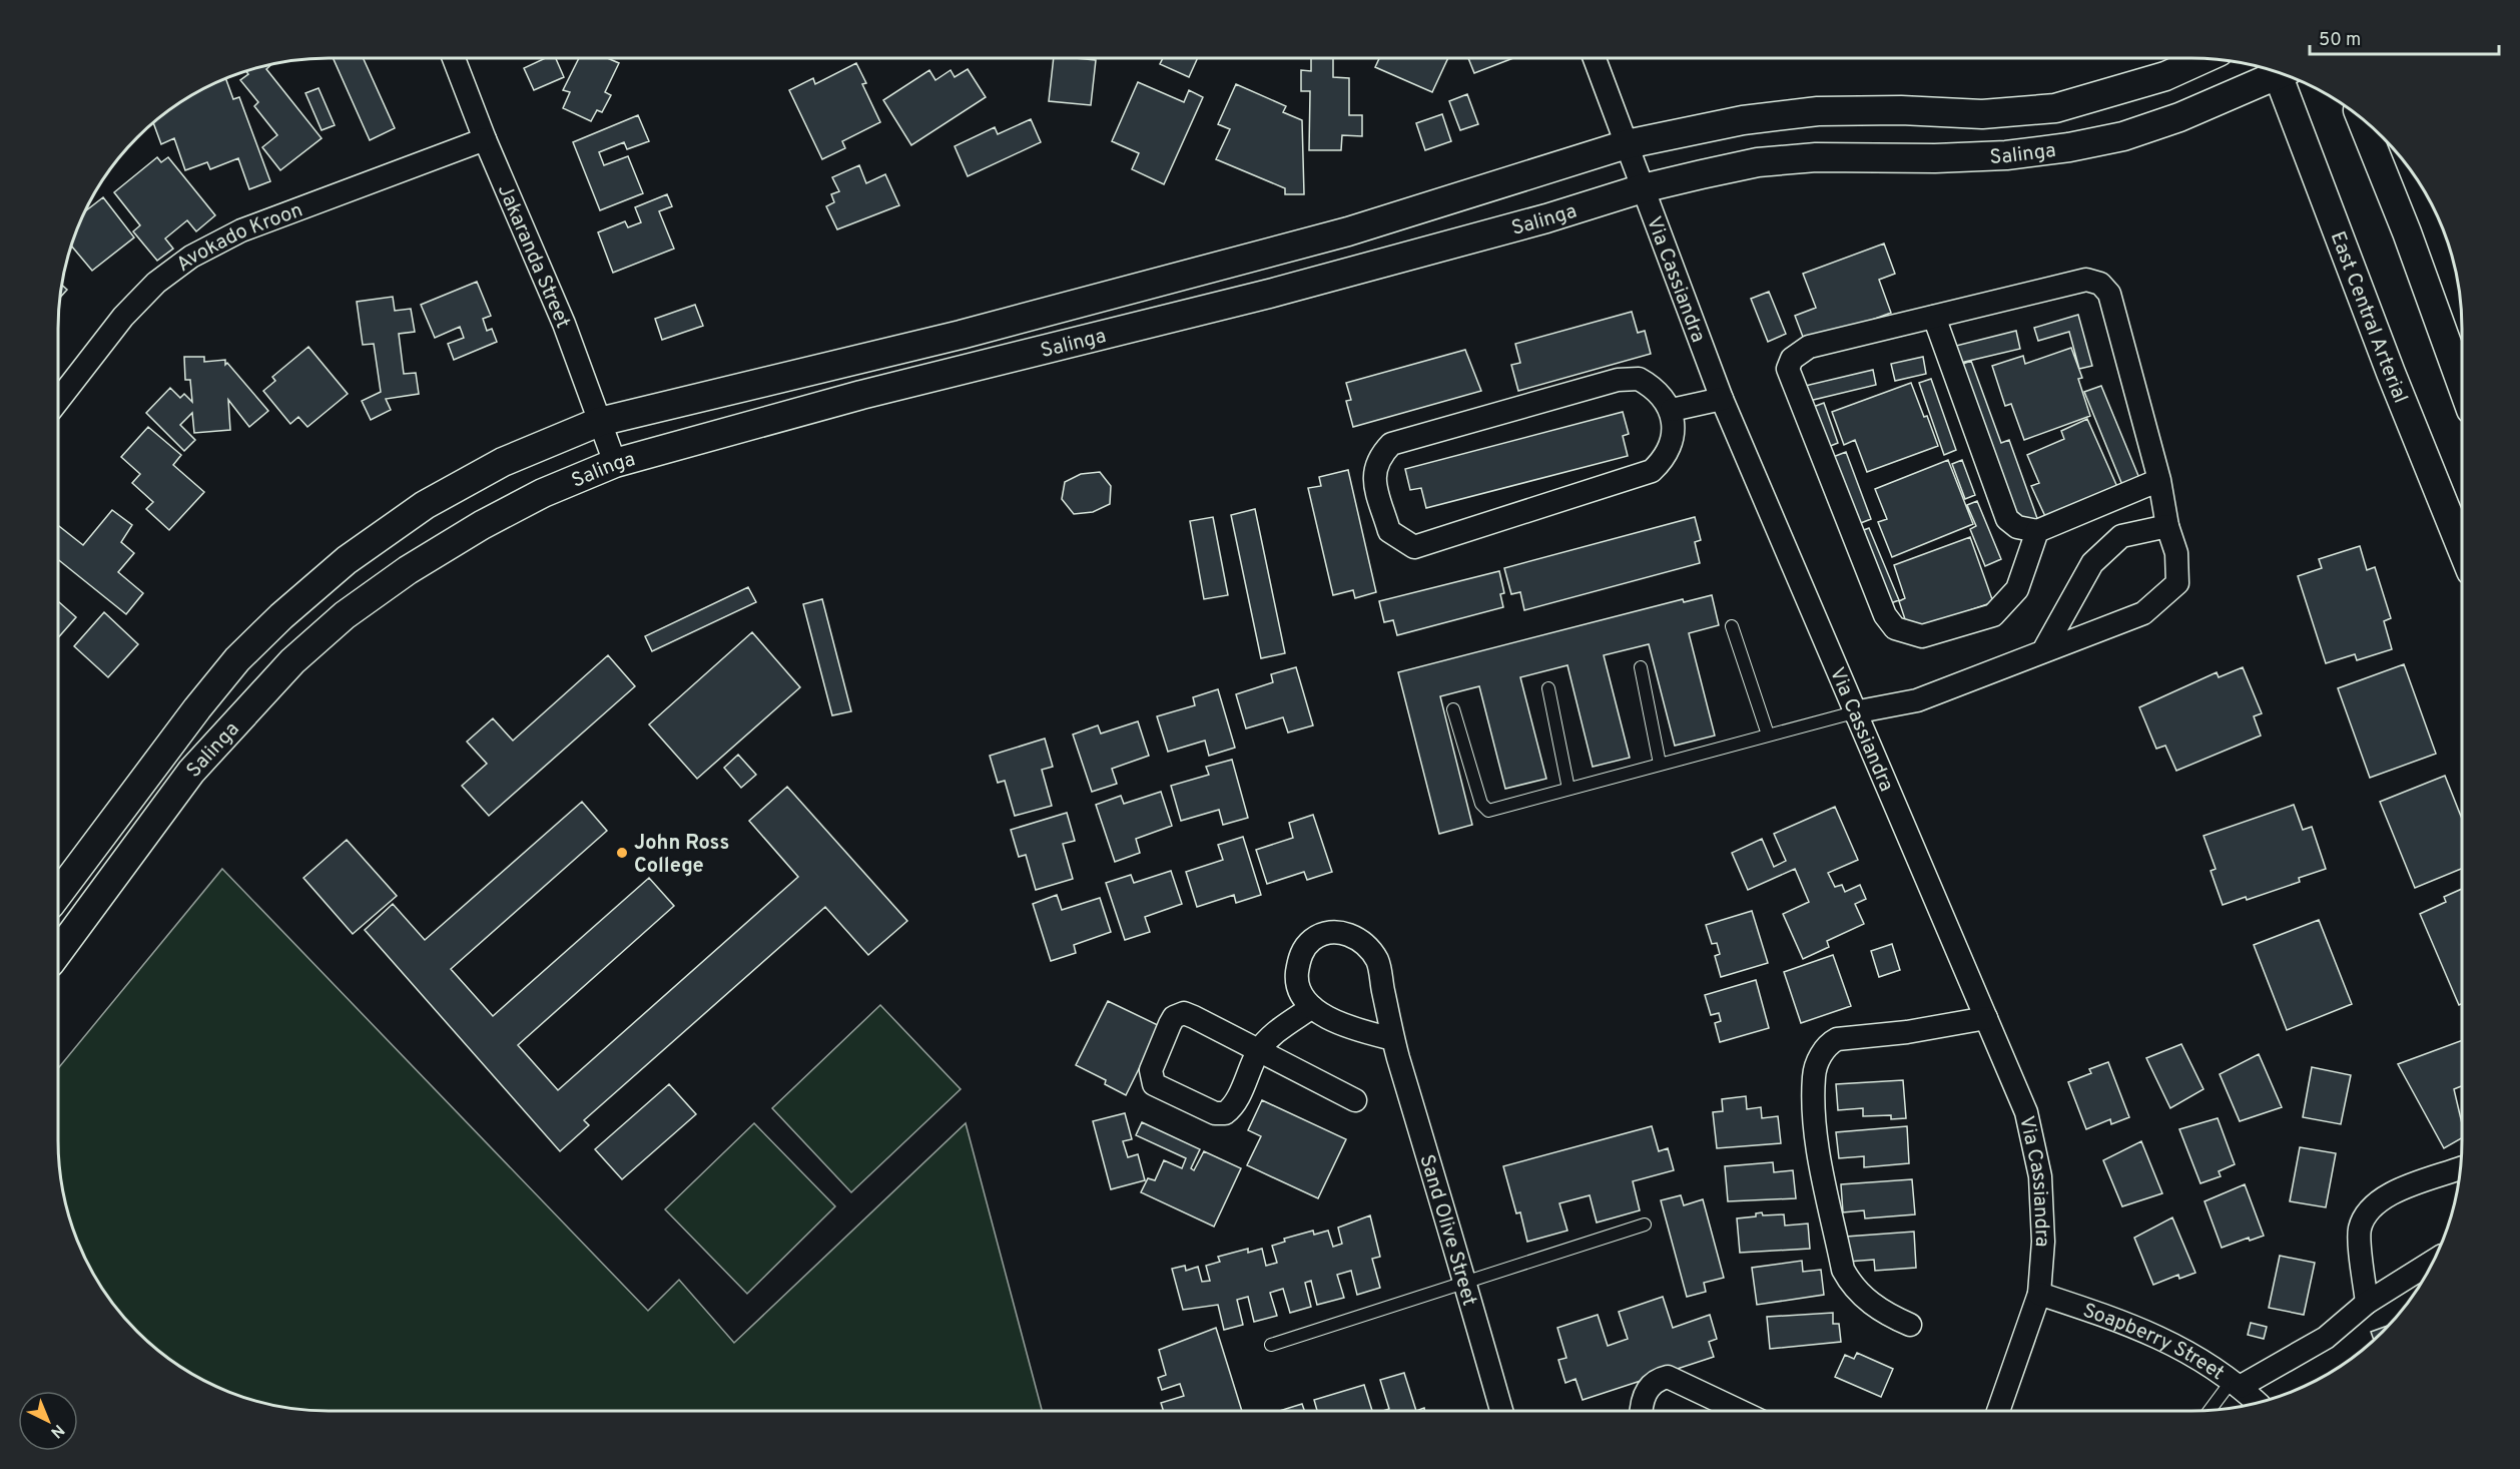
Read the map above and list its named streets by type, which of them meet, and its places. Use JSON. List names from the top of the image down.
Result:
{
  "streets": {
    "street": [
      "Salinga",
      "Avokado Kroon",
      "Jakaranda Street",
      "Via Cassiandra",
      "East Central Arterial",
      "Sand Olive Street",
      "Soapberry Street"
    ]
  },
  "crossings": [
    ["Salinga", "Jakaranda Street"],
    ["Salinga", "Via Cassiandra"],
    ["Avokado Kroon", "Jakaranda Street"],
    ["Via Cassiandra", "Soapberry Street"]
  ],
  "places": ["John Ross College"],
  "scale_bar": "50 m",
  "north": "bottom right"
}
